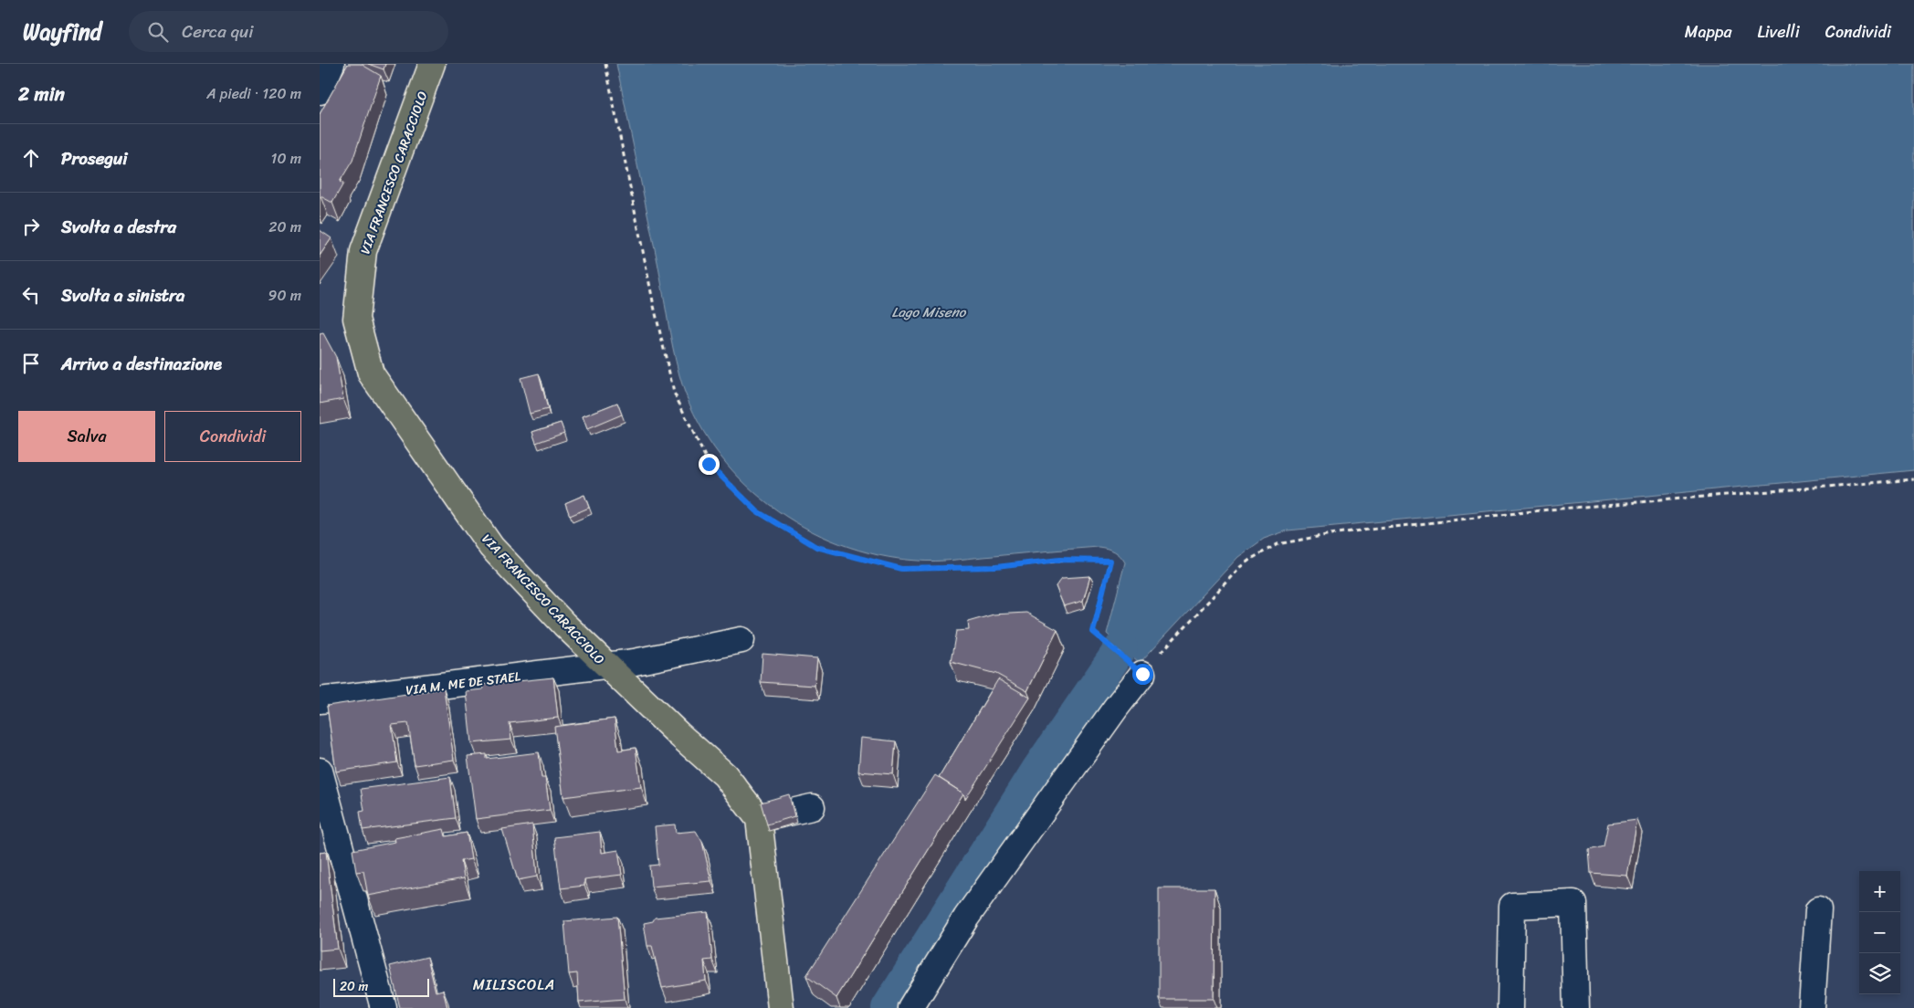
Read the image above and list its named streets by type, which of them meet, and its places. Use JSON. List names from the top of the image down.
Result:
{
  "streets": {
    "main road": ["VIA FRANCESCO CARACCIOLO"],
    "street": ["VIA M. ME DE STAEL"]
  },
  "crossings": [
    ["VIA FRANCESCO CARACCIOLO", "VIA M. ME DE STAEL"]
  ],
  "districts": ["MILISCOLA"],
  "water": ["Lago Miseno"],
  "scale_bar": "20 m",
  "page": {
    "header": "Wayfind",
    "search": "Cerca qui",
    "nav": ["Mappa", "Livelli", "Condividi"],
    "heading": ["2 min", "A piedi · 120 m"],
    "list": [
      ["Prosegui", "10 m"],
      ["Svolta a destra", "20 m"],
      ["Svolta a sinistra", "90 m"],
      "Arrivo a destinazione"
    ],
    "buttons": ["Salva", "Condividi"],
    "map_buttons": ["+", "−"],
    "scale": "20 m"
  }
}
